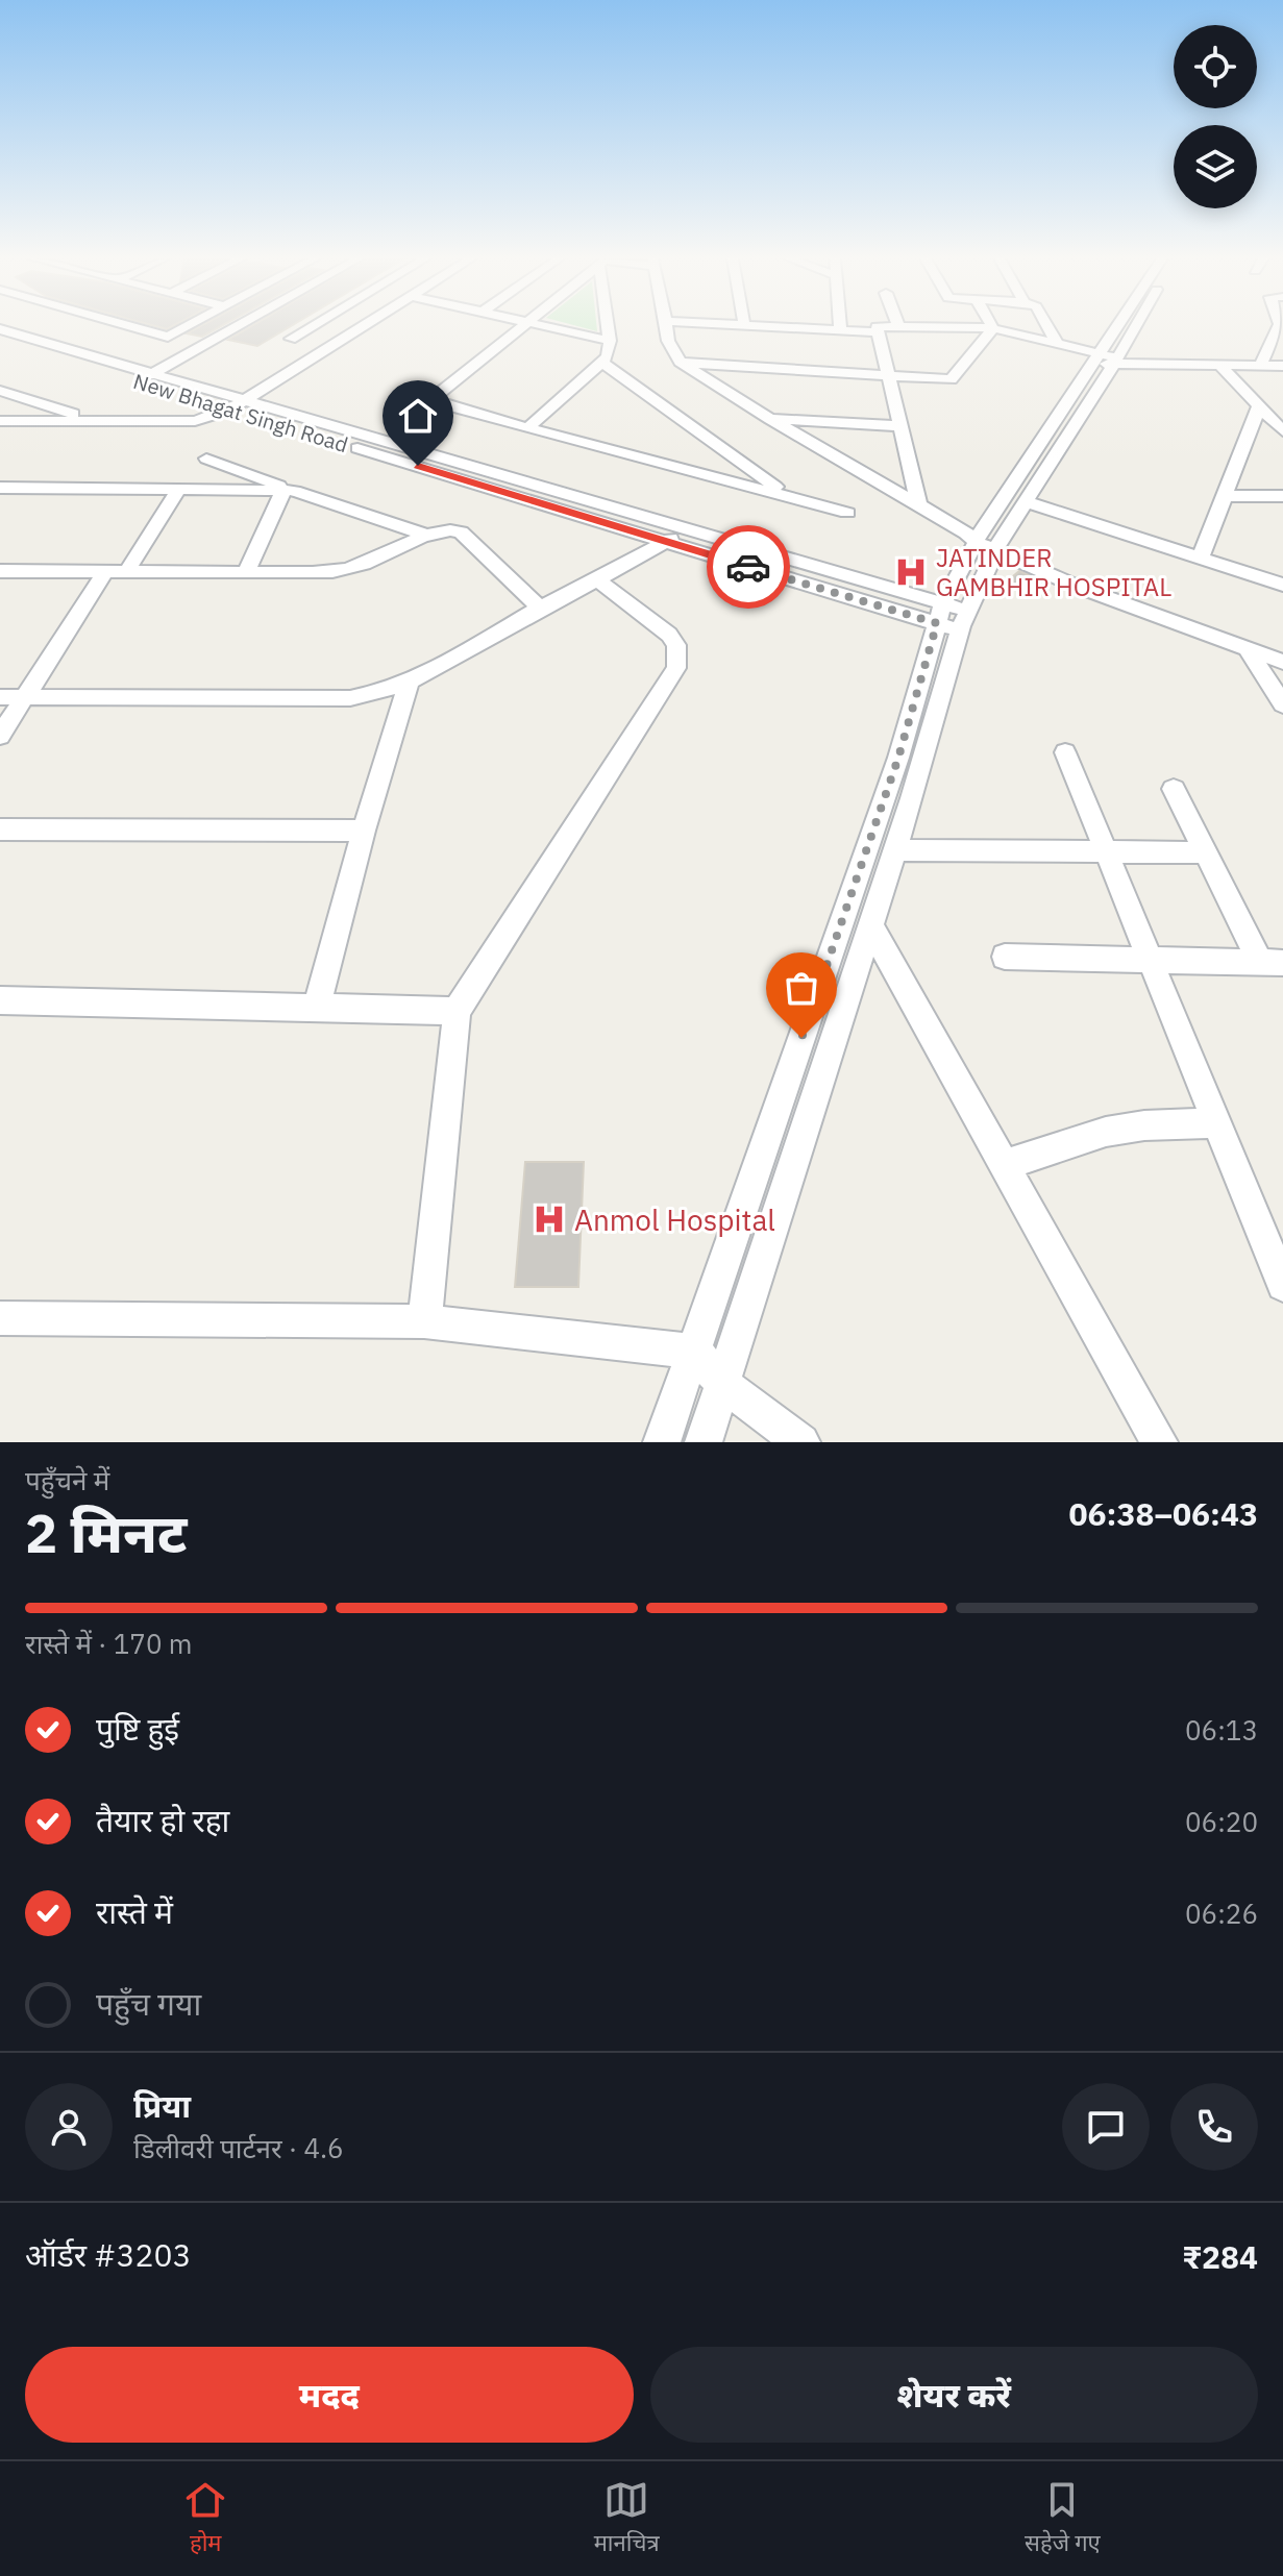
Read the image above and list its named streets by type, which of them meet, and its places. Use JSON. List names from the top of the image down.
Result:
{
  "streets": {
    "street": ["New Bhagat Singh Road"]
  },
  "places": {
    "hospital": ["JATINDER GAMBHIR HOSPITAL", "Anmol Hospital"]
  },
  "page": {
    "heading": ["2 मिनट", "पहुँचने में", "06:38–06:43"],
    "panel": [
      "प्रिया",
      "डिलीवरी पार्टनर · 4.6",
      "ऑर्डर #3203",
      "₹284"
    ],
    "bar": "रास्ते में · 170 m",
    "list": [
      ["पुष्टि हुई", "06:13"],
      ["तैयार हो रहा", "06:20"],
      ["रास्ते में", "06:26"],
      "पहुँच गया"
    ],
    "buttons": ["मदद", "शेयर करें"],
    "tabs": ["होम", "मानचित्र", "सहेजे गए"]
  }
}
